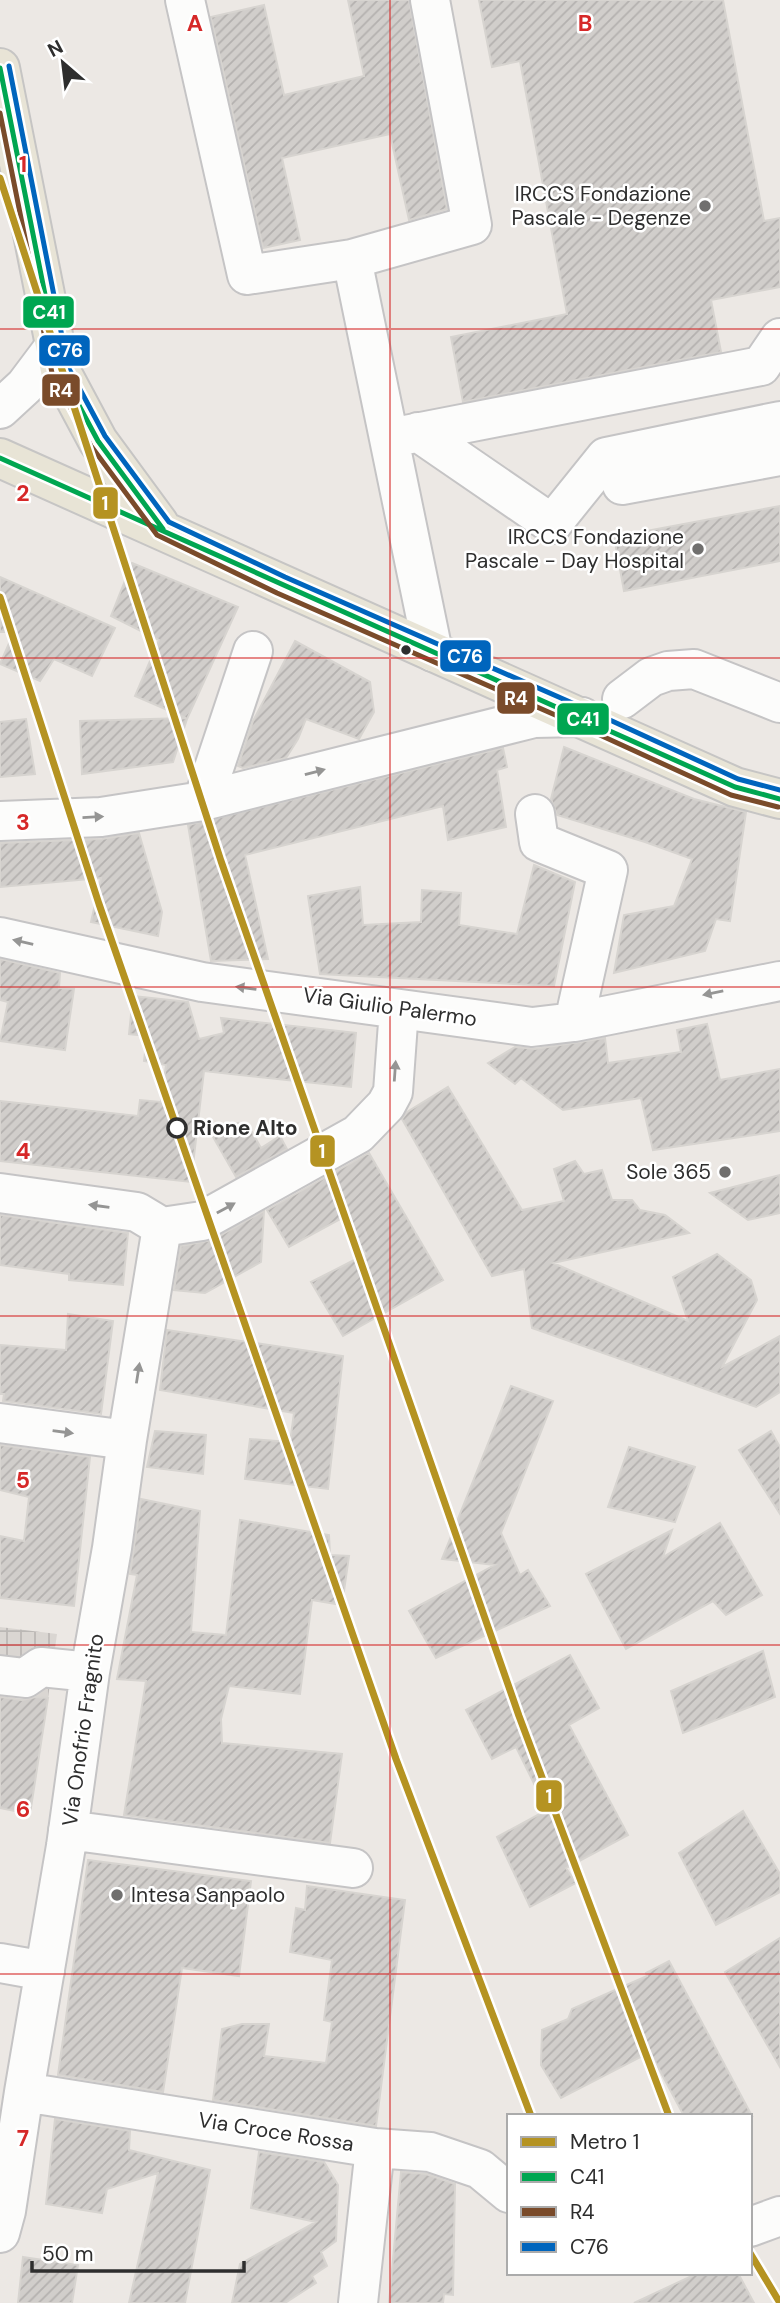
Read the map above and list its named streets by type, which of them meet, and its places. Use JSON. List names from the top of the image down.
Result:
{
  "streets": {
    "street": ["Via Giulio Palermo", "Via Onofrio Fragnito", "Via Croce Rossa"]
  },
  "crossings": [
    ["Via Onofrio Fragnito", "Via Croce Rossa"]
  ],
  "places": [
    "IRCCS Fondazione Pascale - Degenze",
    "IRCCS Fondazione Pascale - Day Hospital",
    "Rione Alto",
    "Sole 365",
    "Intesa Sanpaolo"
  ],
  "lines": [
    "transit line C76",
    "transit line C41",
    "transit line R4",
    "metro line 1"
  ],
  "legend": [
    "Metro 1",
    "C41",
    "R4",
    "C76"
  ],
  "scale_bar": "50 m",
  "north": "top left",
  "grid": {
    "columns": ["A", "B"],
    "rows": [
      "1",
      "2",
      "3",
      "4",
      "5",
      "6",
      "7"
    ]
  }
}
